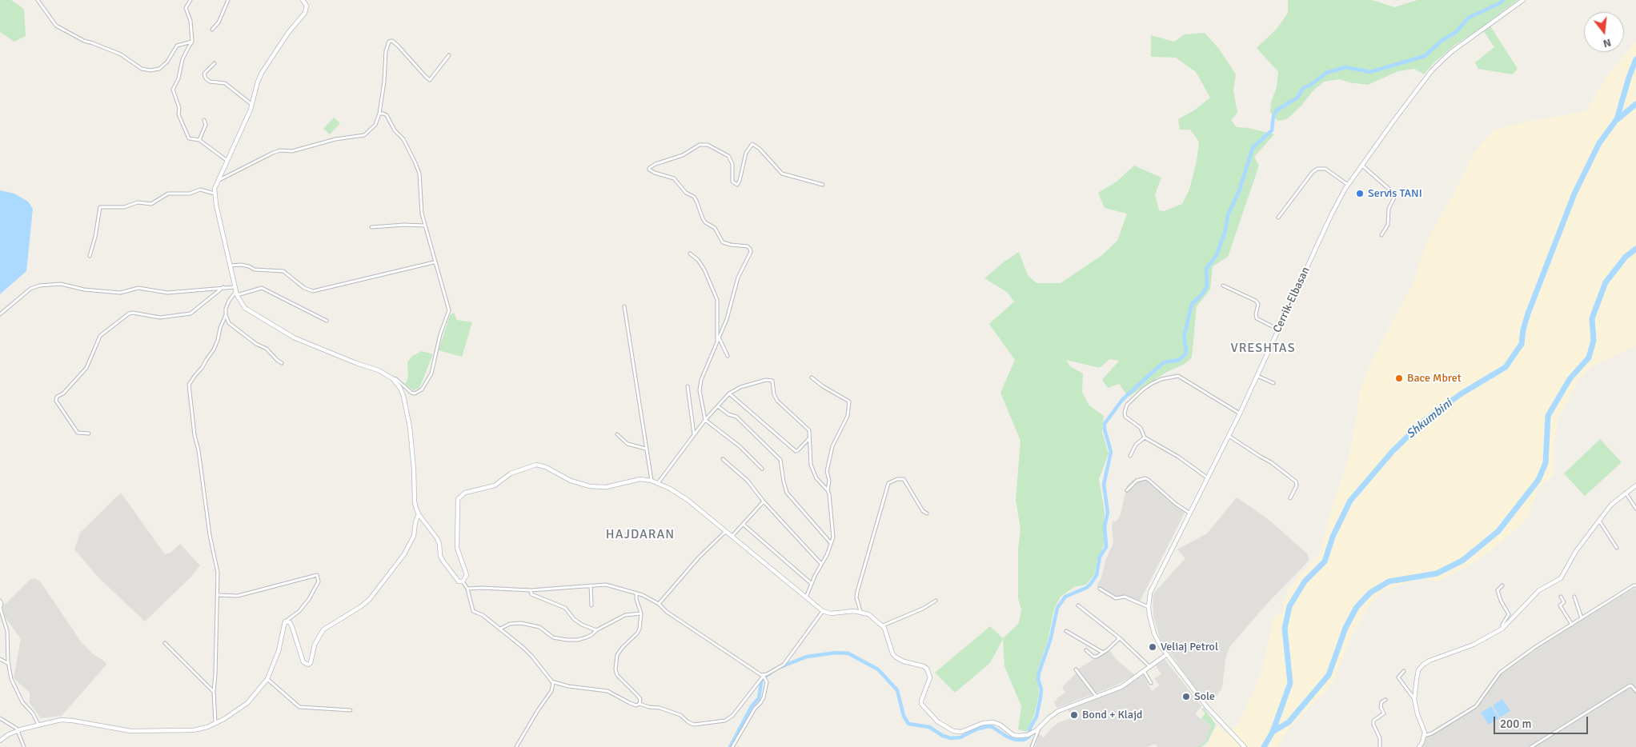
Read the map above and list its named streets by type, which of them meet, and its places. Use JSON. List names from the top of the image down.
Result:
{
  "streets": {
    "main road": ["Cerrik-Elbasan"]
  },
  "districts": ["VRESHTAS", "HAJDARAN"],
  "water": ["Shkumbini"],
  "places": [
    "Servis TANI",
    "Bace Mbret",
    "Veliaj Petrol",
    "Sole",
    "Bond + Klajd"
  ],
  "scale_bar": "200 m",
  "north": "bottom"
}
